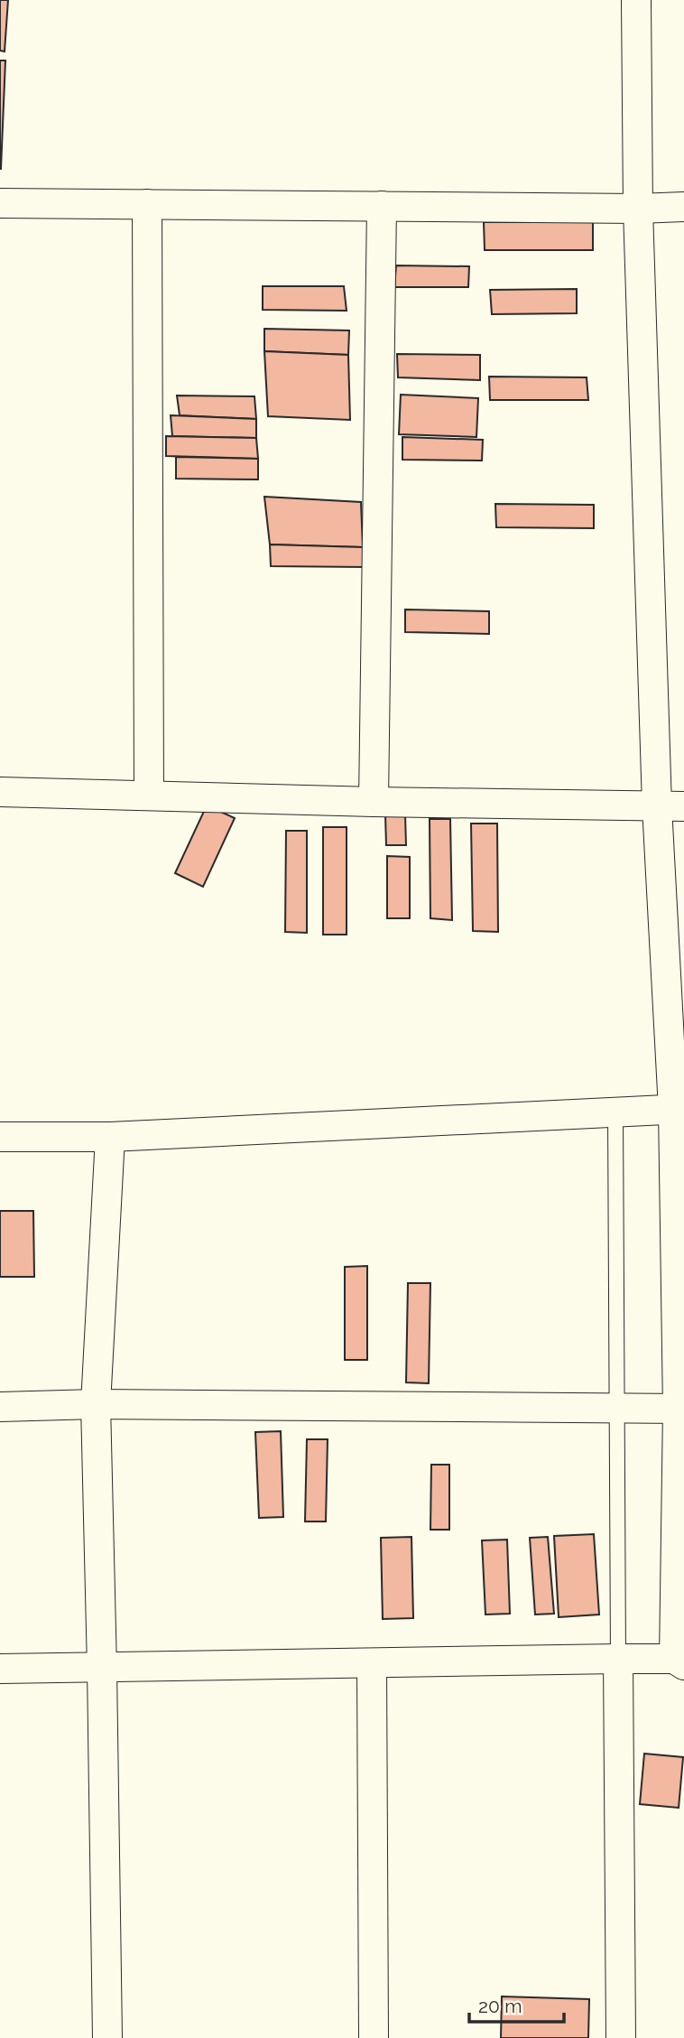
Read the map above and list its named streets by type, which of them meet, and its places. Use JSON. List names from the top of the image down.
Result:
{
  "scale_bar": "20 m"
}
